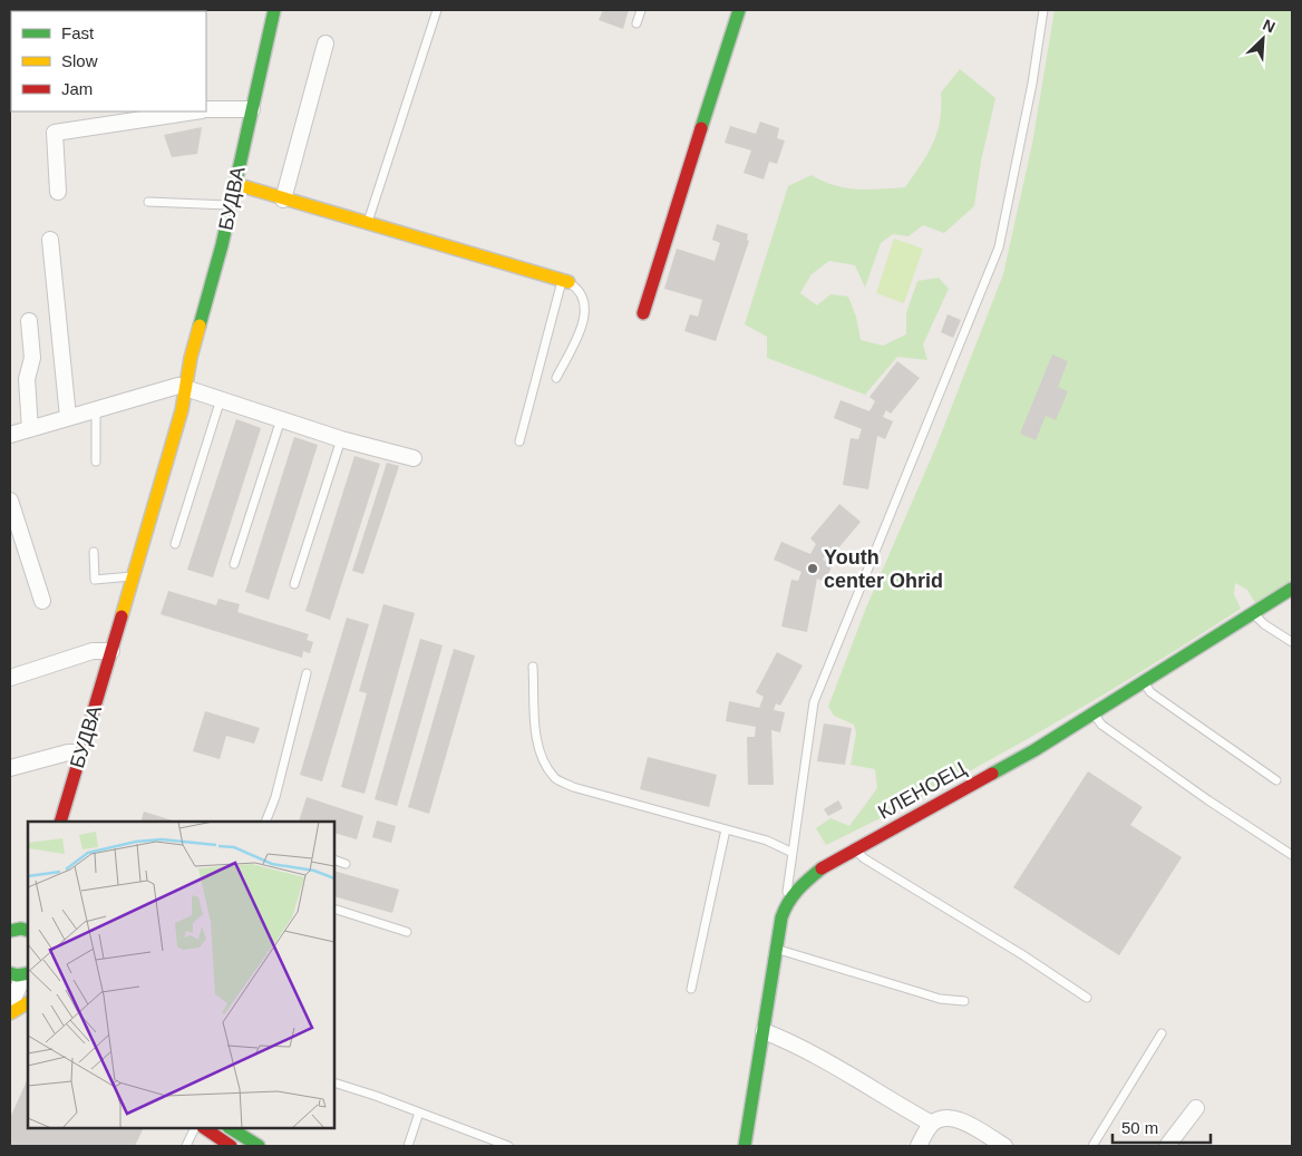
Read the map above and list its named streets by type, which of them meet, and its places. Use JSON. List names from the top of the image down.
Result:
{
  "streets": {
    "street": ["БУДВА", "КЛЕНОЕЦ"]
  },
  "places": ["Youth center Ohrid"],
  "legend": ["Fast", "Slow", "Jam"],
  "scale_bar": "50 m",
  "north": "top right"
}
